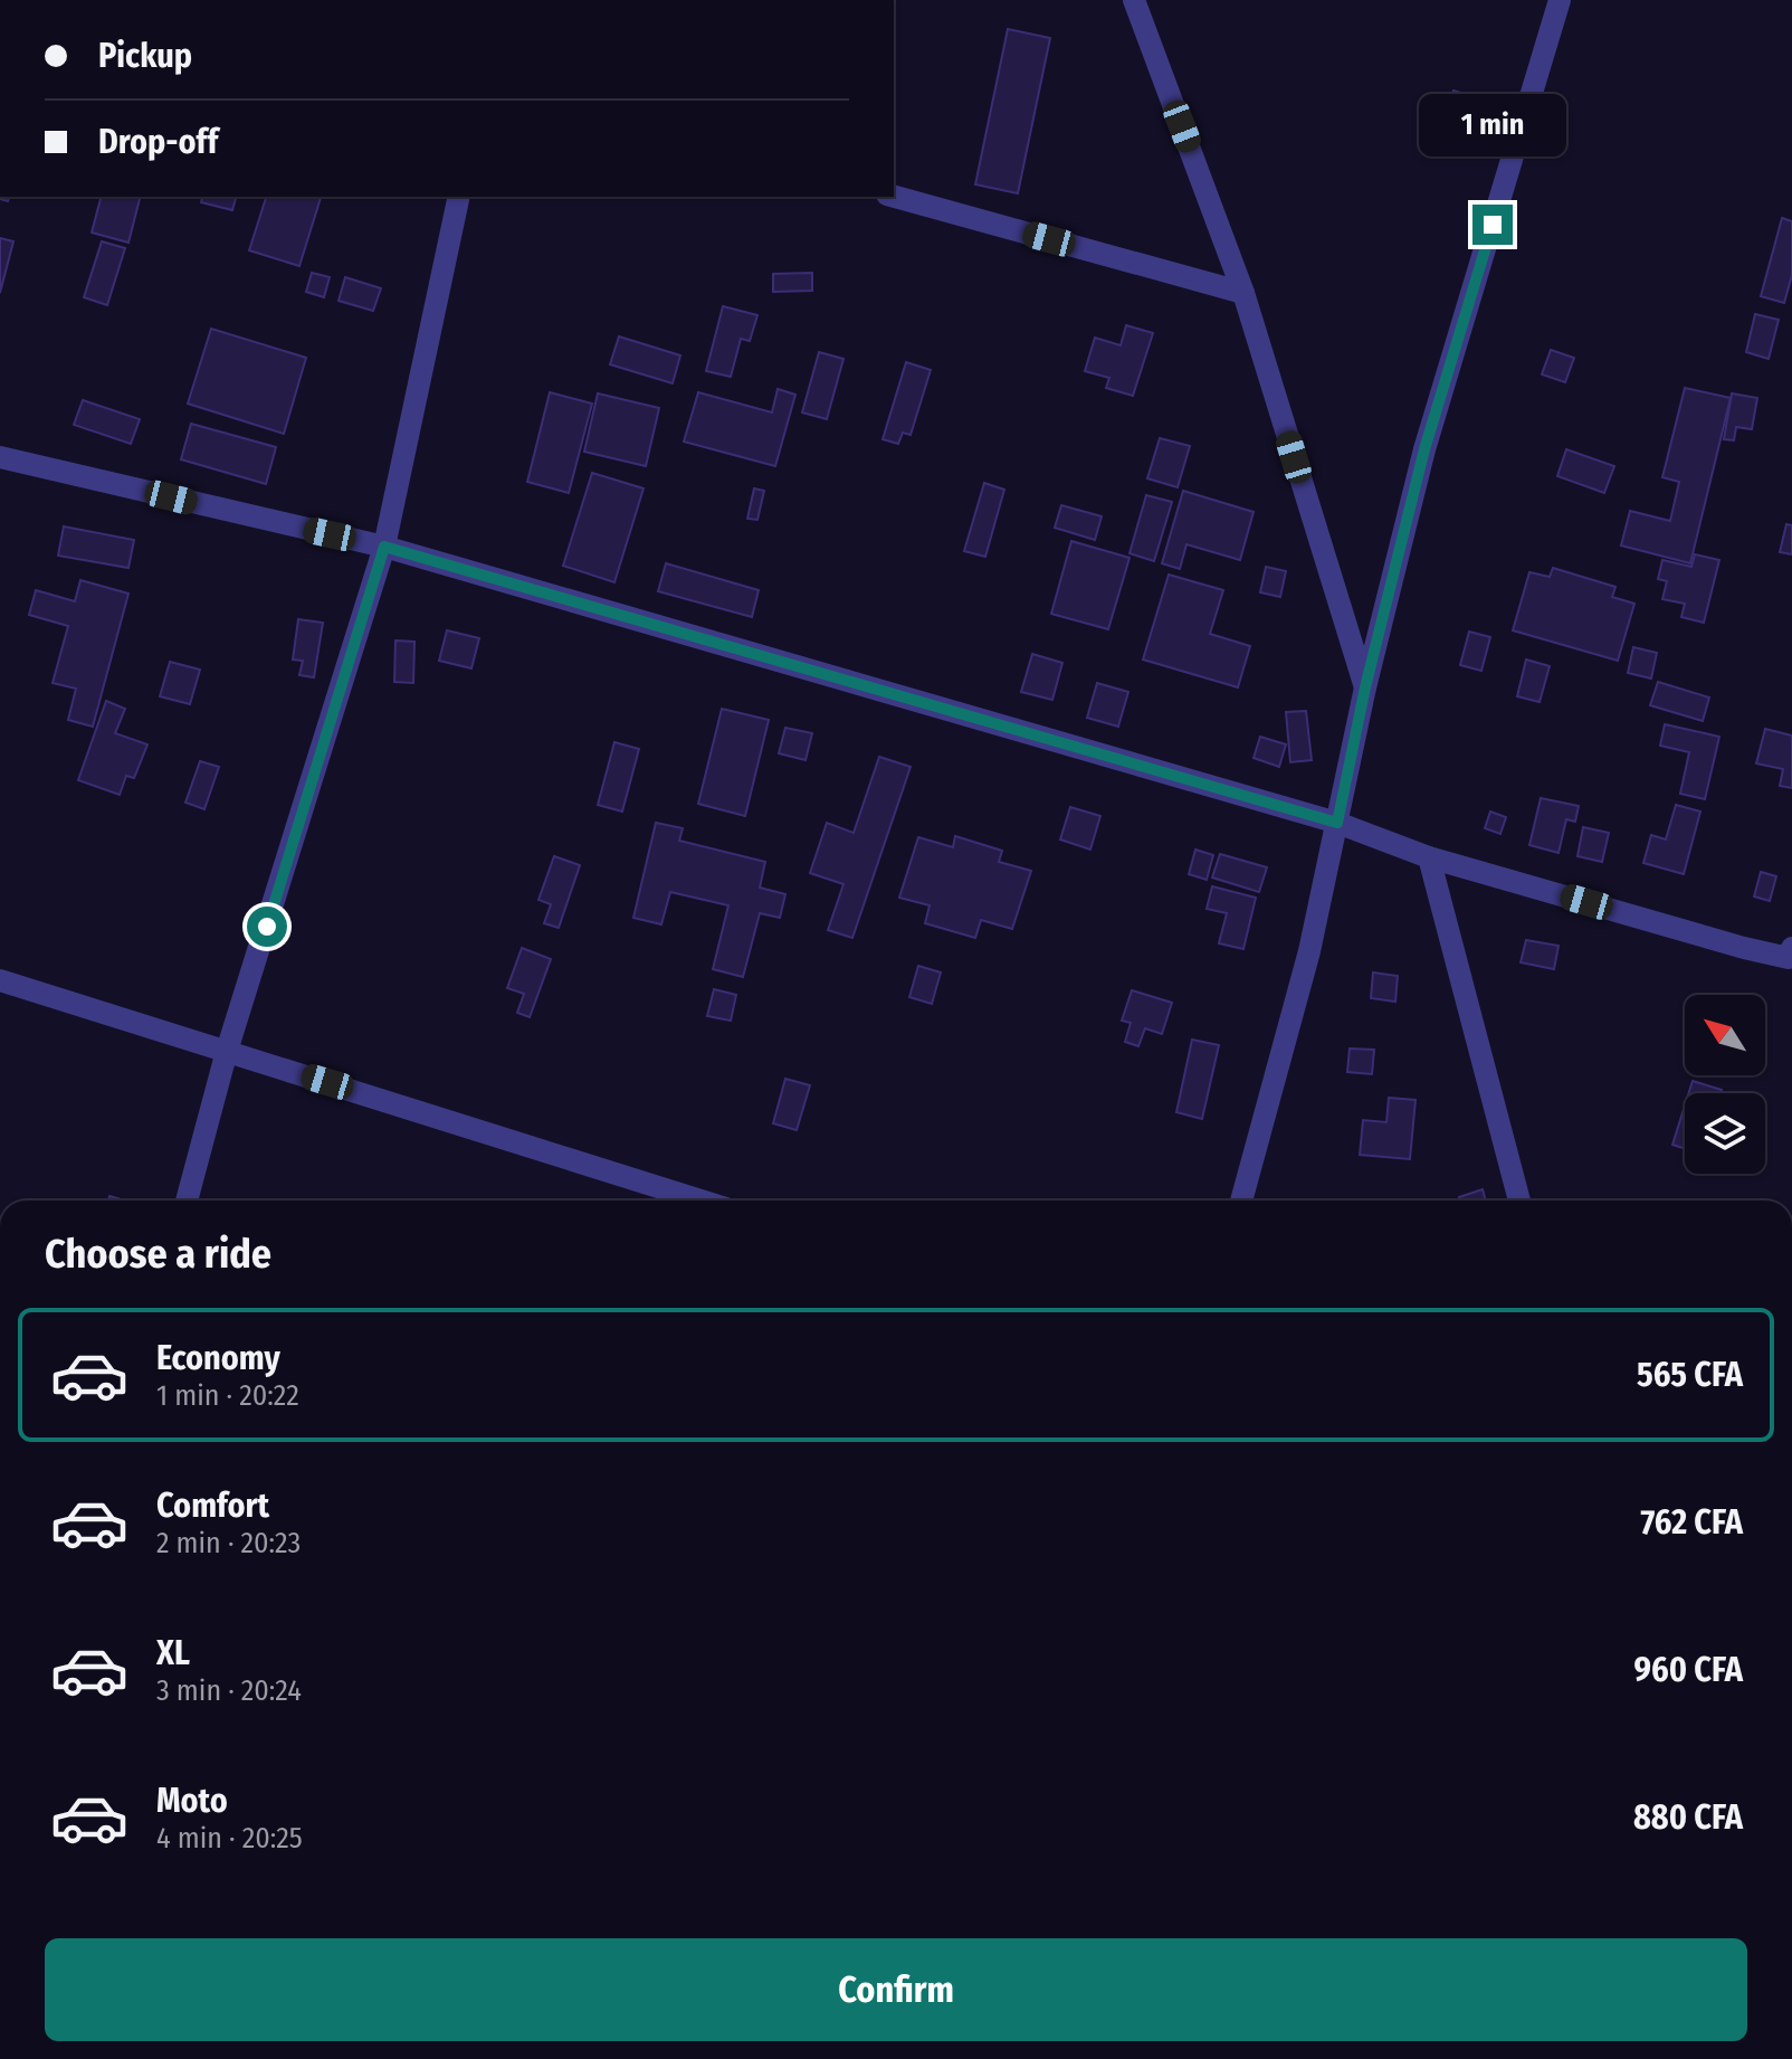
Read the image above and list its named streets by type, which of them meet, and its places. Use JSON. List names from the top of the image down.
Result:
{
  "north": "top left",
  "page": {
    "banner": ["Pickup", "Drop-off"],
    "bubble": "1 min",
    "heading": "Choose a ride",
    "list": [
      {
        "name": "Economy",
        "note": "1 min · 20:22",
        "value": "565 CFA"
      },
      {
        "name": "Comfort",
        "note": "2 min · 20:23",
        "value": "762 CFA"
      },
      {
        "name": "XL",
        "note": "3 min · 20:24",
        "value": "960 CFA"
      },
      {
        "name": "Moto",
        "note": "4 min · 20:25",
        "value": "880 CFA"
      }
    ],
    "buttons": "Confirm"
  }
}
